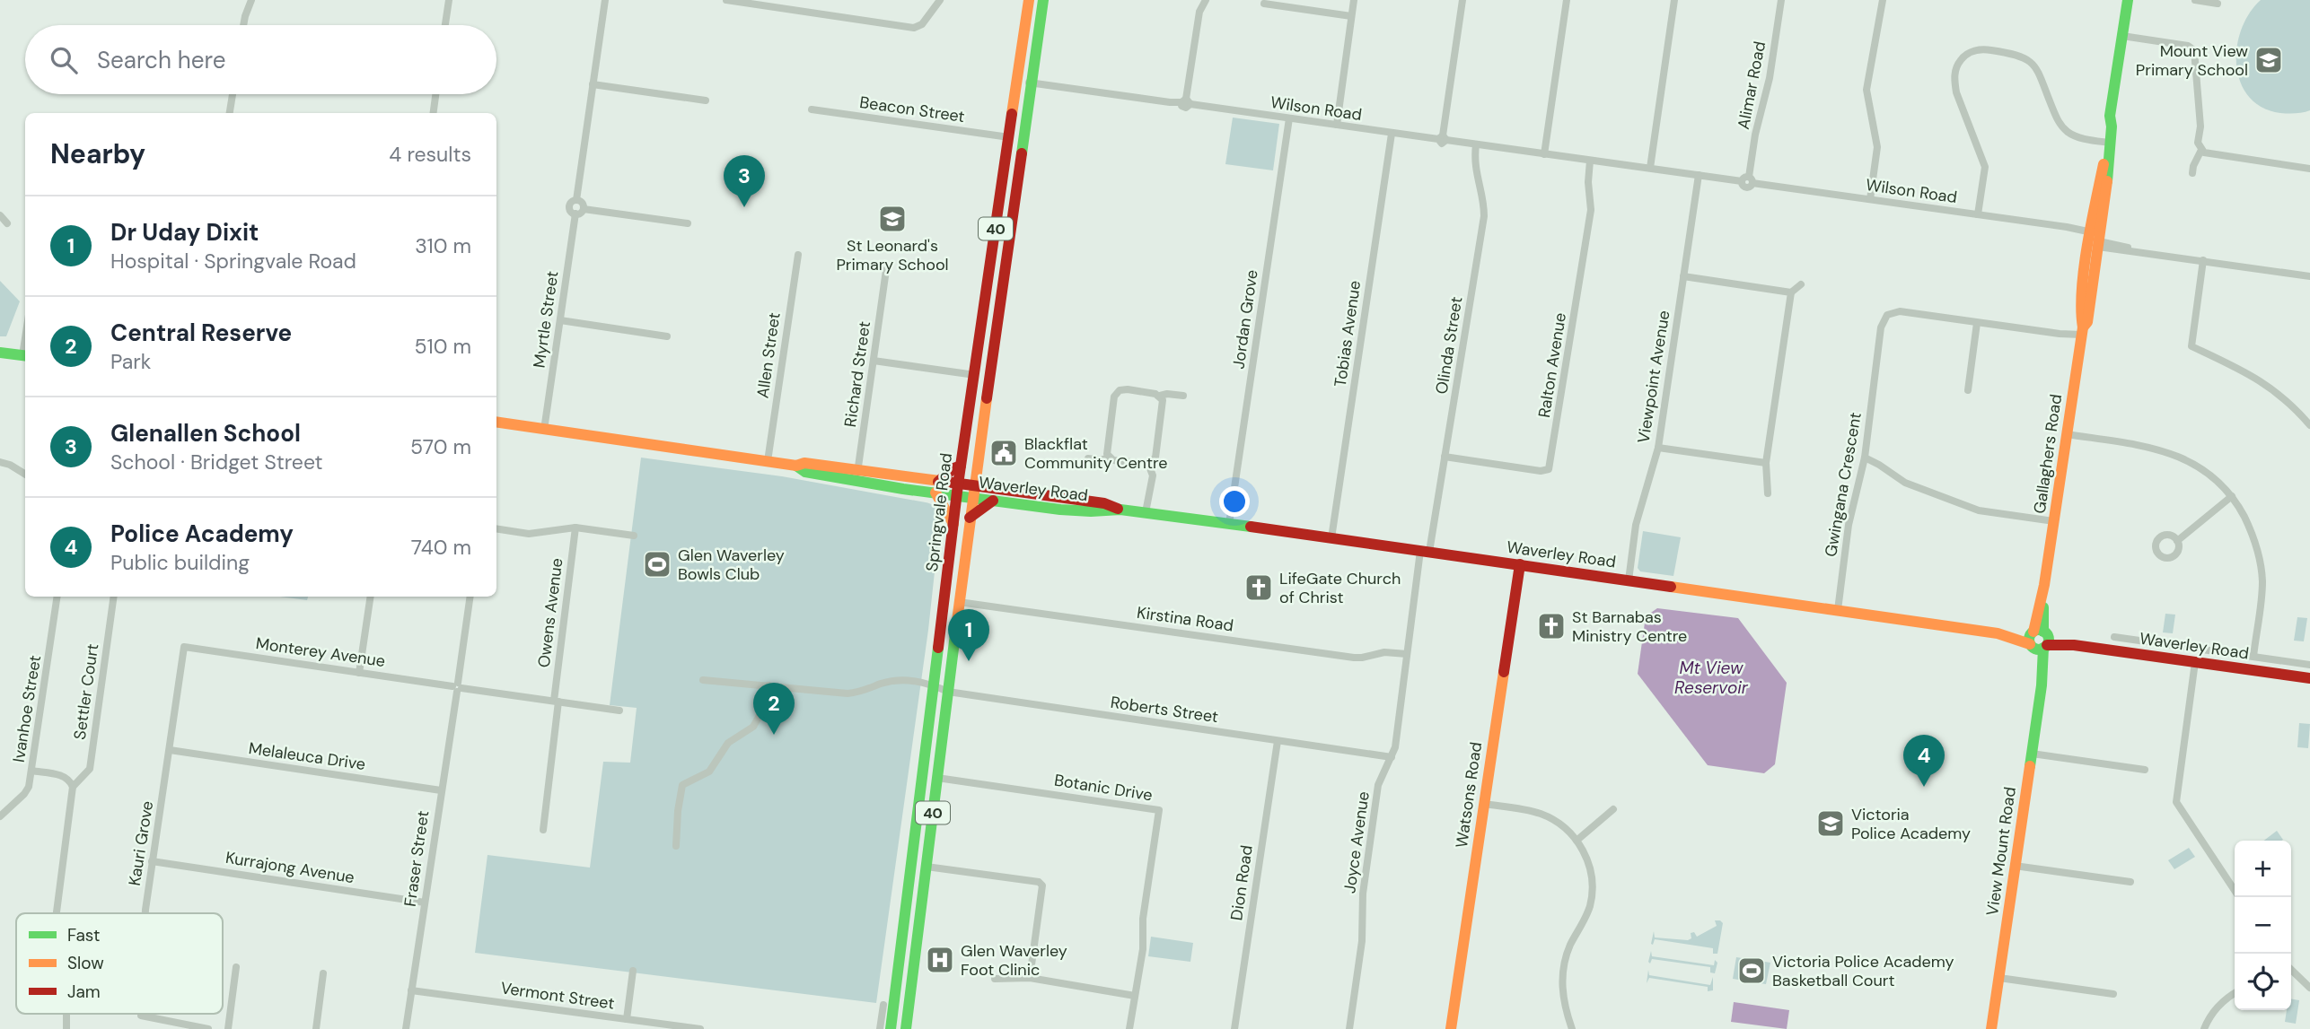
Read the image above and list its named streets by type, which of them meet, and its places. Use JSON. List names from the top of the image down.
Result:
{
  "streets": {
    "main road": [
      "40",
      "Gallaghers Road",
      "Waverley Road",
      "Springvale Road",
      "Watsons Road",
      "View Mount Road"
    ],
    "street": [
      "Alimar Road",
      "Wilson Road",
      "Beacon Street",
      "Myrtle Street",
      "Jordan Grove",
      "Tobias Avenue",
      "Olinda Street",
      "Allen Street",
      "Ralton Avenue",
      "Richard Street",
      "Viewpoint Avenue",
      "Gwingana Crescent",
      "Owens Avenue",
      "Kirstina Road",
      "Monterey Avenue",
      "Settler Court",
      "Ivanhoe Street",
      "Roberts Street",
      "Melaleuca Drive",
      "Botanic Drive",
      "Joyce Avenue",
      "Kauri Grove",
      "Fraser Street",
      "Kurrajong Avenue",
      "Dion Road",
      "Vermont Street"
    ]
  },
  "crossings": [
    ["Alimar Road", "Wilson Road"],
    ["Wilson Road", "Jordan Grove"],
    ["Wilson Road", "Tobias Avenue"],
    ["Wilson Road", "Olinda Street"],
    ["Wilson Road", "Ralton Avenue"],
    ["Wilson Road", "Viewpoint Avenue"],
    ["Wilson Road", "Gallaghers Road"],
    ["Wilson Road", "Springvale Road"],
    ["Beacon Street", "Springvale Road"],
    ["Myrtle Street", "Waverley Road"],
    ["Jordan Grove", "Waverley Road"],
    ["Tobias Avenue", "Waverley Road"],
    ["Olinda Street", "Ralton Avenue"],
    ["Olinda Street", "Waverley Road"],
    ["Olinda Street", "Joyce Avenue"],
    ["Allen Street", "Waverley Road"],
    ["Richard Street", "Waverley Road"],
    ["Viewpoint Avenue", "Waverley Road"],
    ["Gallaghers Road", "Gwingana Crescent"],
    ["Gallaghers Road", "Waverley Road"],
    ["Gallaghers Road", "View Mount Road"],
    ["Gwingana Crescent", "Waverley Road"],
    ["Waverley Road", "Springvale Road"],
    ["Waverley Road", "Watsons Road"],
    ["Waverley Road", "Joyce Avenue"],
    ["Waverley Road", "View Mount Road"],
    ["Springvale Road", "Kirstina Road"],
    ["Springvale Road", "Roberts Street"],
    ["Springvale Road", "Botanic Drive"],
    ["Owens Avenue", "Monterey Avenue"],
    ["Kirstina Road", "Joyce Avenue"],
    ["Monterey Avenue", "Kauri Grove"],
    ["Monterey Avenue", "Fraser Street"],
    ["Roberts Street", "Joyce Avenue"],
    ["Roberts Street", "Dion Road"],
    ["Melaleuca Drive", "Kauri Grove"],
    ["Melaleuca Drive", "Fraser Street"],
    ["Kauri Grove", "Kurrajong Avenue"],
    ["Fraser Street", "Kurrajong Avenue"],
    ["Fraser Street", "Vermont Street"]
  ],
  "water": ["Mt View Reservoir"],
  "places": {
    "school or university": ["Mount View Primary School", "St Leonard's Primary School", "Victoria Police Academy"],
    "public building": ["Blackflat Community Centre"],
    "sports": ["Glen Waverley Bowls Club", "Victoria Police Academy Basketball Court"],
    "church": ["LifeGate Church of Christ", "St Barnabas Ministry Centre"],
    "hospital": ["Glen Waverley Foot Clinic"]
  },
  "legend": ["Fast", "Slow", "Jam"],
  "page": {
    "search": "Search here",
    "heading": ["Nearby", "4 results"],
    "pins": [
      "3",
      "1",
      "2",
      "4"
    ],
    "list": [
      {
        "mark": "1",
        "name": "Dr Uday Dixit",
        "note": "Hospital · Springvale Road",
        "value": "310 m"
      },
      {
        "mark": "2",
        "name": "Central Reserve",
        "note": "Park",
        "value": "510 m"
      },
      {
        "mark": "3",
        "name": "Glenallen School",
        "note": "School · Bridget Street",
        "value": "570 m"
      },
      {
        "mark": "4",
        "name": "Police Academy",
        "note": "Public building",
        "value": "740 m"
      }
    ],
    "map_buttons": ["+", "−"]
  }
}
